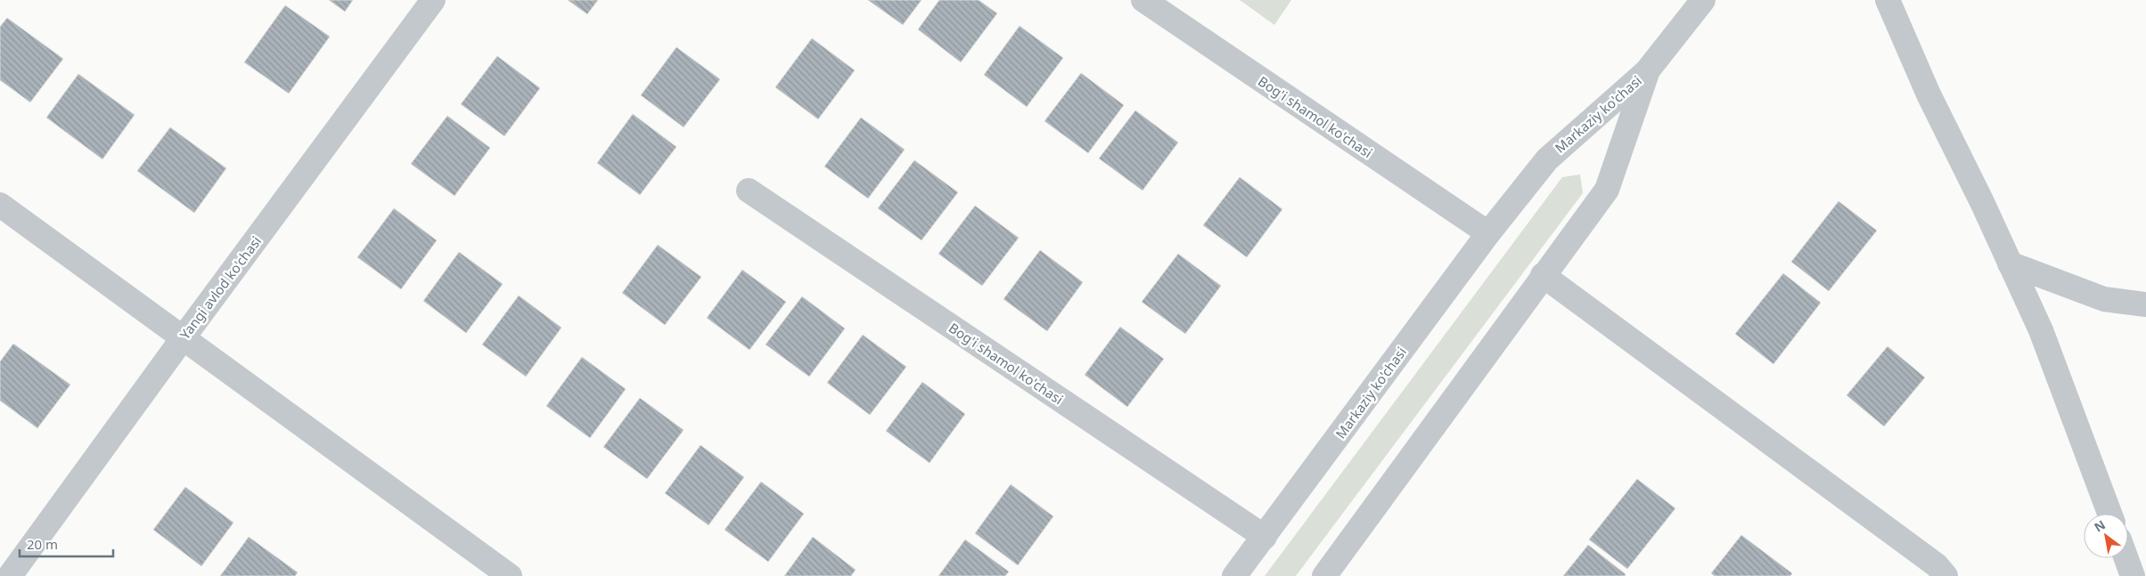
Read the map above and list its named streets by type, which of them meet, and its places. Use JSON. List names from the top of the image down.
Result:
{
  "streets": {
    "street": ["Markaziy ko'chasi", "Bog'i shamol ko'chasi", "Yangi avlod ko'chasi"]
  },
  "crossings": [
    ["Markaziy ko'chasi", "Bog'i shamol ko'chasi"]
  ],
  "scale_bar": "20 m",
  "north": "top left"
}
